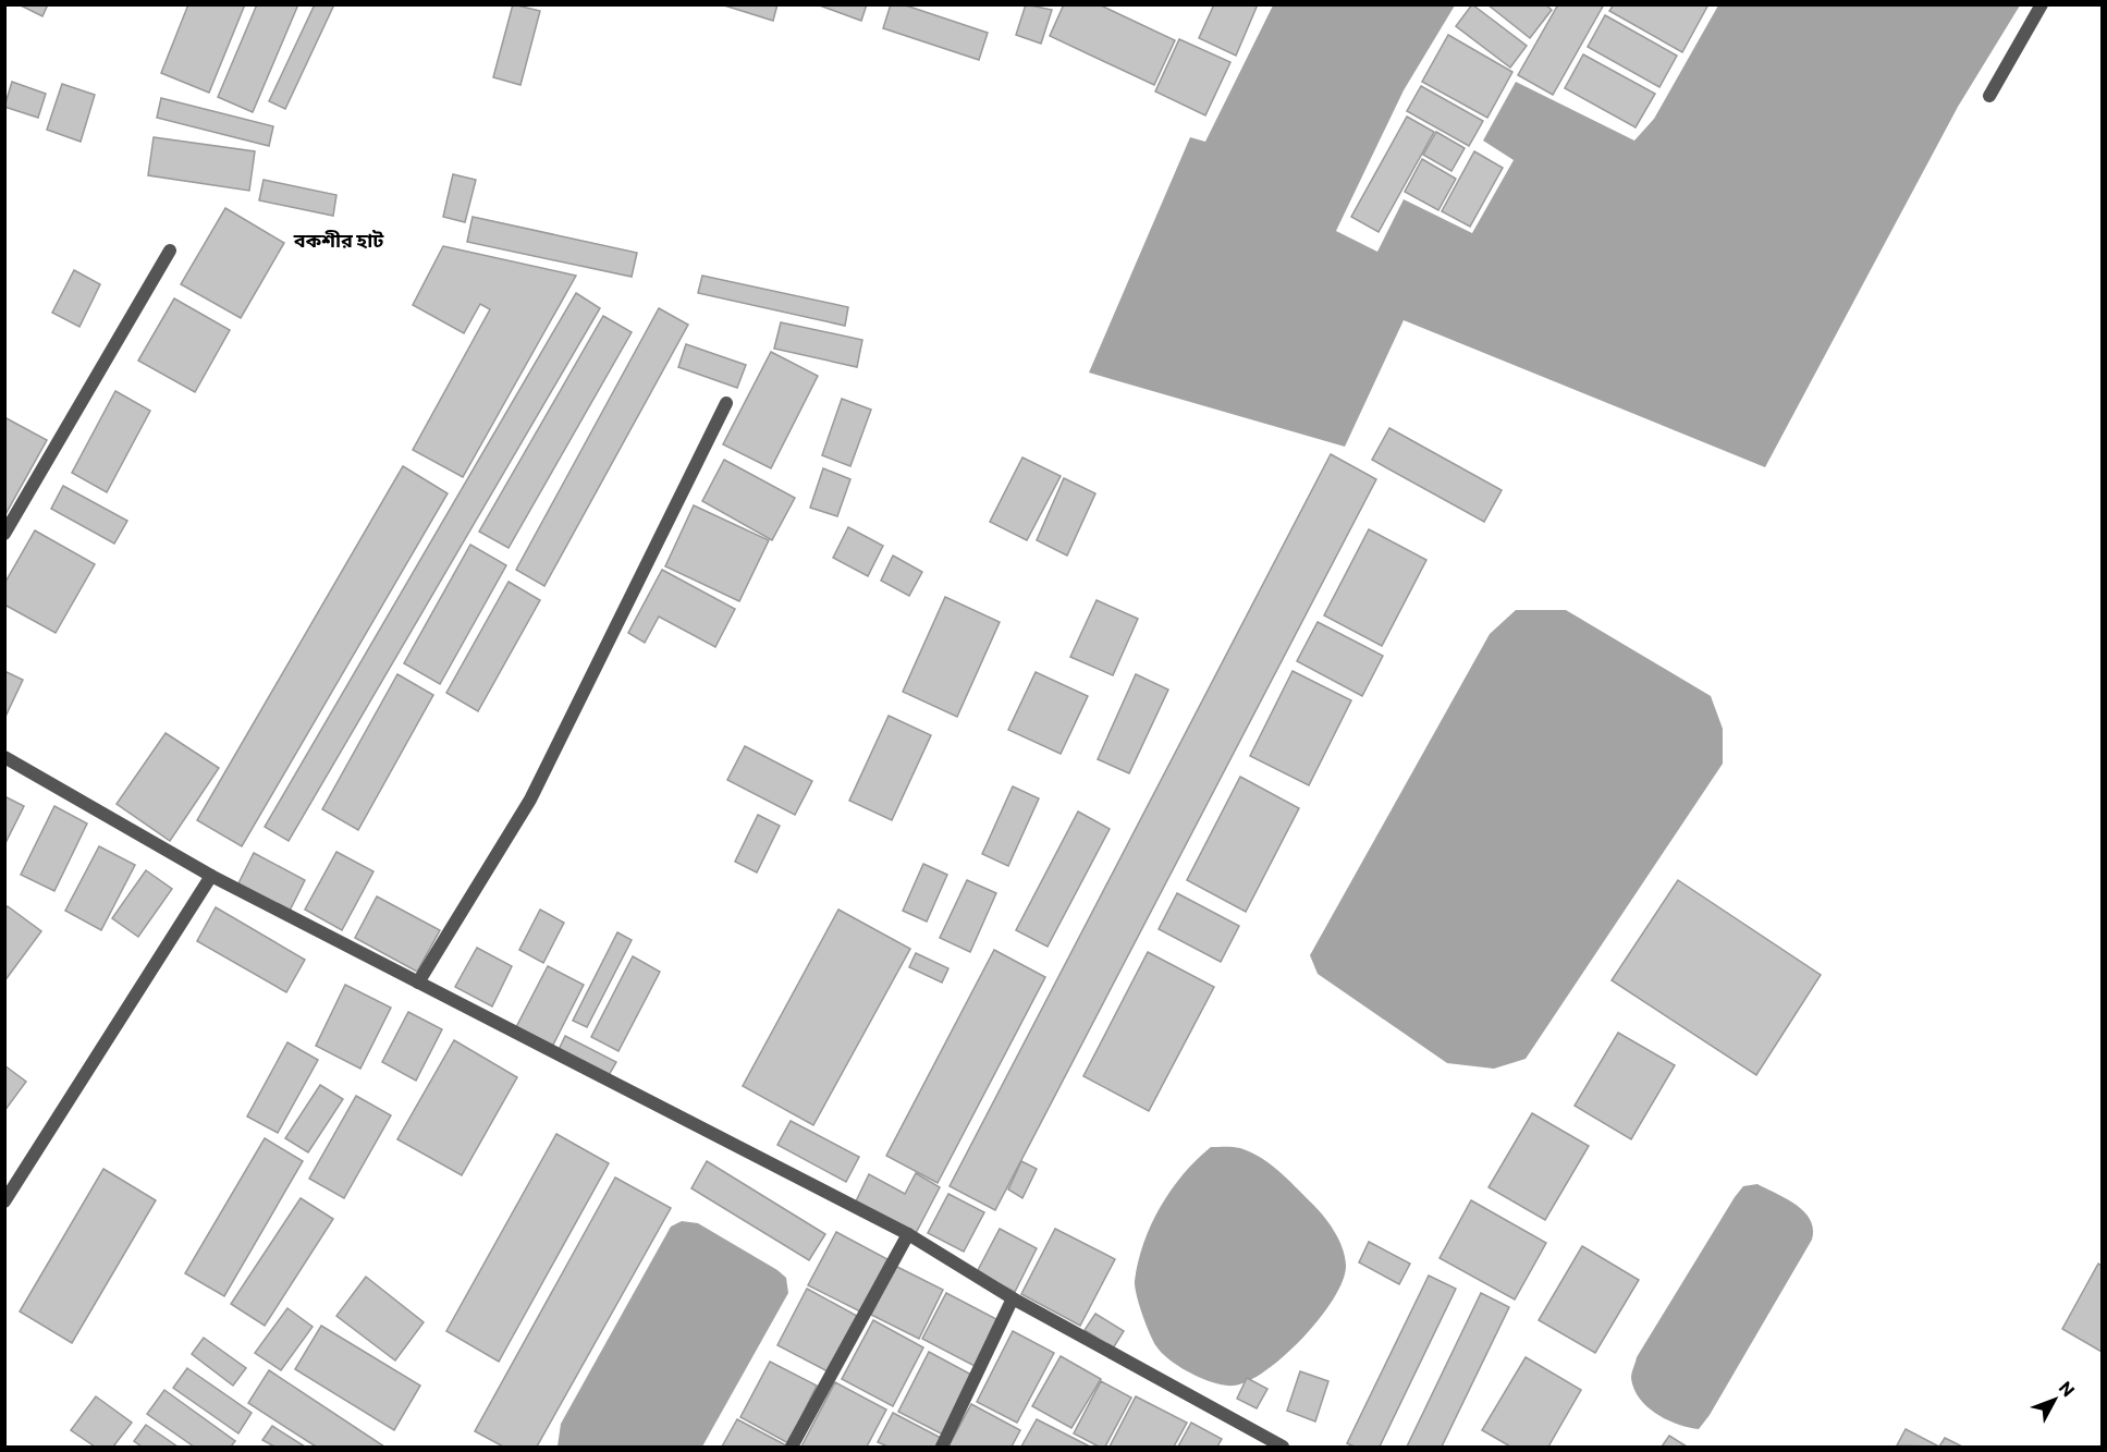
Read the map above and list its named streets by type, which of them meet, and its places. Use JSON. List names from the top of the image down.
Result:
{
  "districts": ["বকশীর হাট"],
  "north": "top right"
}
